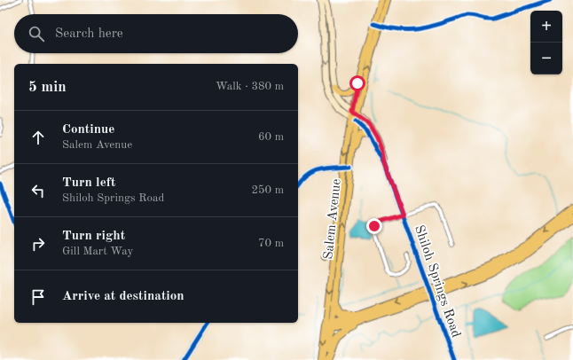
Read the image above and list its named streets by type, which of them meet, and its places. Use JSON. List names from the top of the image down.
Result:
{
  "streets": {
    "highway": ["Salem Avenue"],
    "street": ["Shiloh Springs Road"]
  },
  "crossings": [
    ["Salem Avenue", "Shiloh Springs Road"]
  ],
  "page": {
    "map_buttons": ["+", "−"],
    "search": "Search here",
    "heading": ["5 min", "Walk · 380 m"],
    "list": [
      ["Continue", "Salem Avenue", "60 m"],
      ["Turn left", "Shiloh Springs Road", "250 m"],
      ["Turn right", "Gill Mart Way", "70 m"],
      "Arrive at destination"
    ]
  }
}
